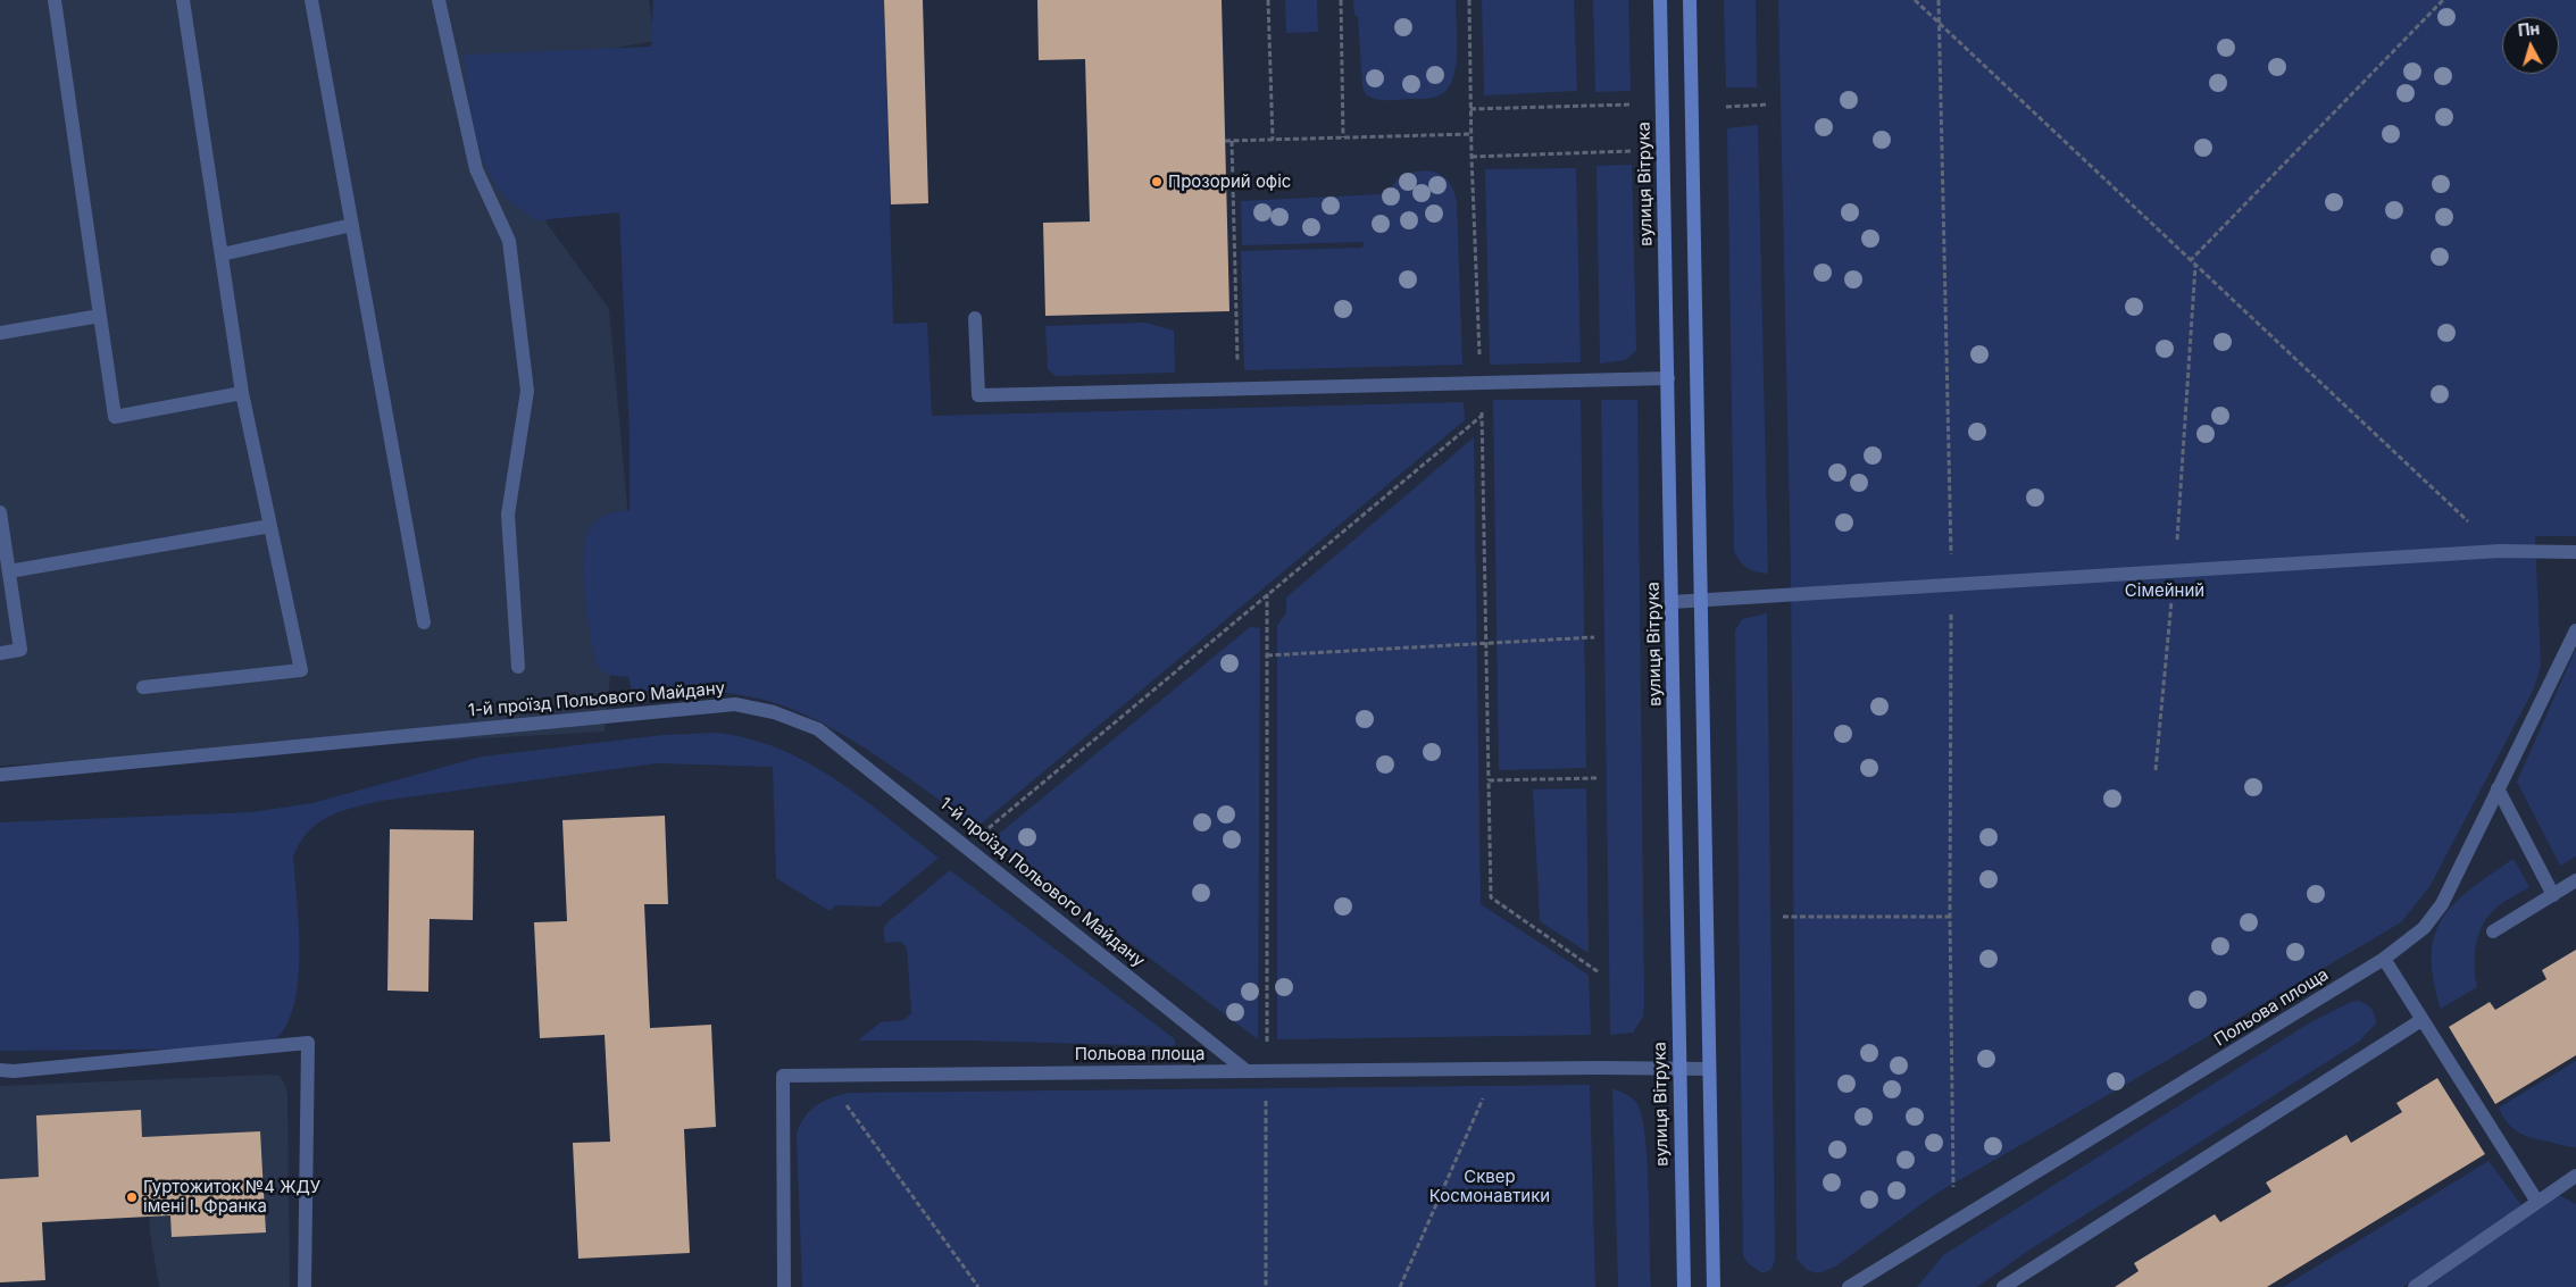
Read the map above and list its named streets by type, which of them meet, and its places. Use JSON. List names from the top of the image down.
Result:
{
  "streets": {
    "main road": ["вулиця Вітрука"],
    "street": ["1-й проїзд Польового Майдану", "Польова площа"]
  },
  "crossings": [
    ["вулиця Вітрука", "Польова площа"],
    ["1-й проїзд Польового Майдану", "Польова площа"]
  ],
  "parks": ["Сімейний", "Сквер Космонавтики"],
  "places": ["Прозорий офіс", "Гуртожиток №4 ЖДУ імені І. Франка"],
  "north": "top"
}
